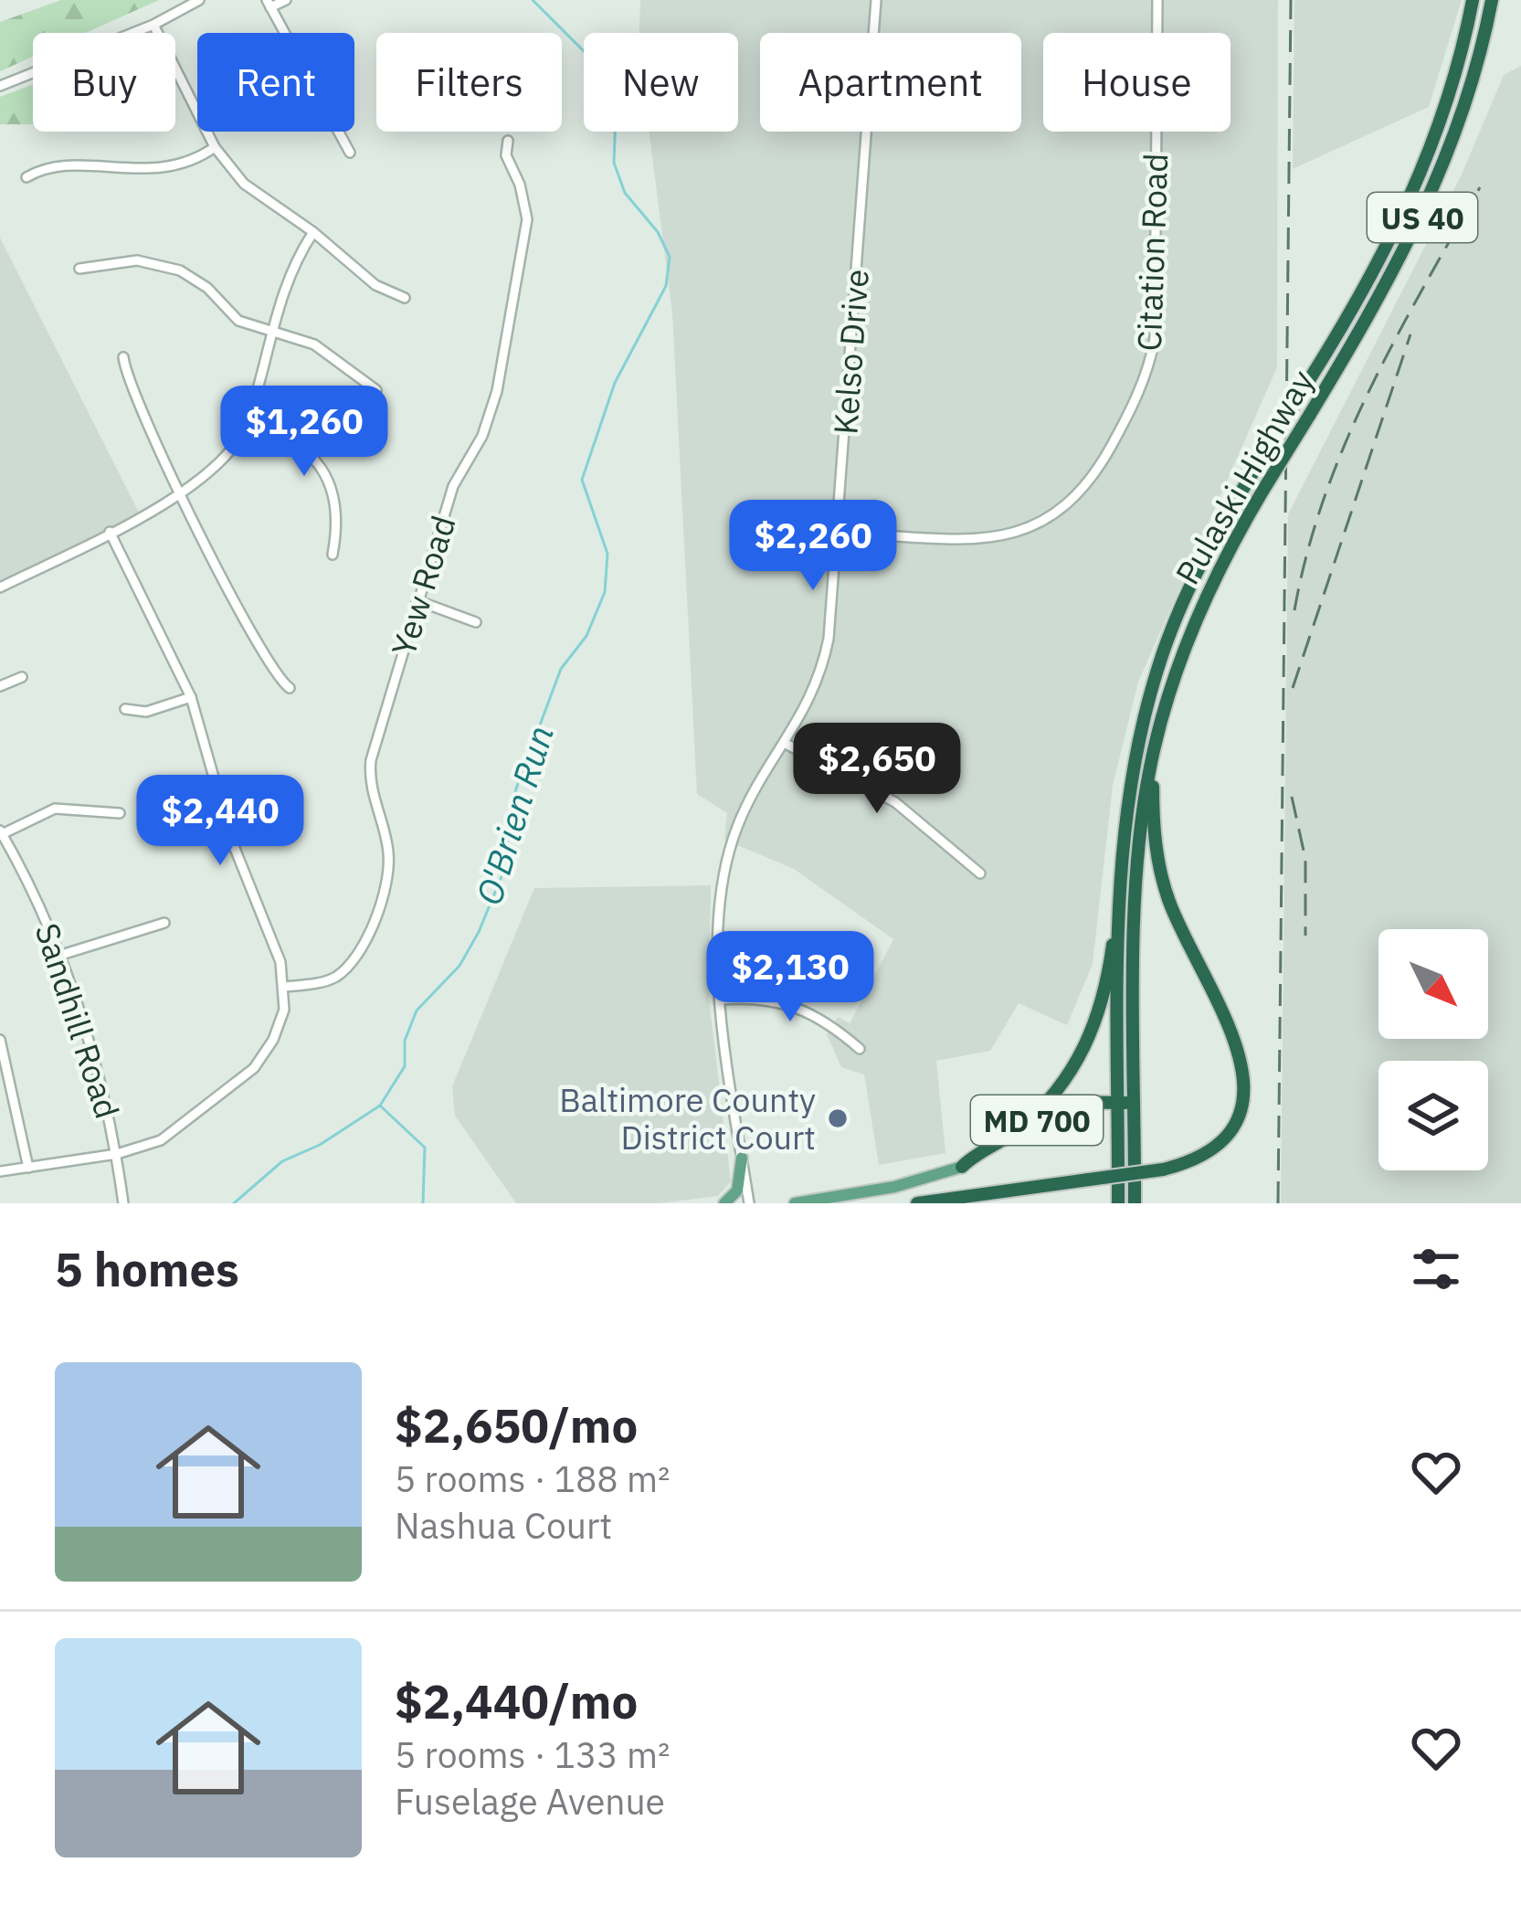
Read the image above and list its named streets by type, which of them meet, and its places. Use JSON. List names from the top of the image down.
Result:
{
  "streets": {
    "highway": ["US 40", "Pulaski Highway", "MD 700"],
    "street": [
      "Citation Road",
      "Kelso Drive",
      "Yew Road",
      "Sandhill Road"
    ]
  },
  "crossings": [
    ["Citation Road", "Kelso Drive"],
    ["Pulaski Highway", "MD 700"]
  ],
  "water": ["O'Brien Run"],
  "places": ["Baltimore County District Court"],
  "north": "bottom right",
  "page": {
    "chip": [
      "Buy",
      "Rent",
      "Filters",
      "New",
      "Apartment",
      "House"
    ],
    "price": [
      "$1,260",
      "$2,260",
      "$2,650",
      "$2,440",
      "$2,130"
    ],
    "heading": "5 homes",
    "list": [
      {
        "name": "$2,650/mo",
        "note": "5 rooms · 188 m² · Nashua Court"
      },
      {
        "name": "$2,440/mo",
        "note": "5 rooms · 133 m² · Fuselage Avenue"
      }
    ]
  }
}
